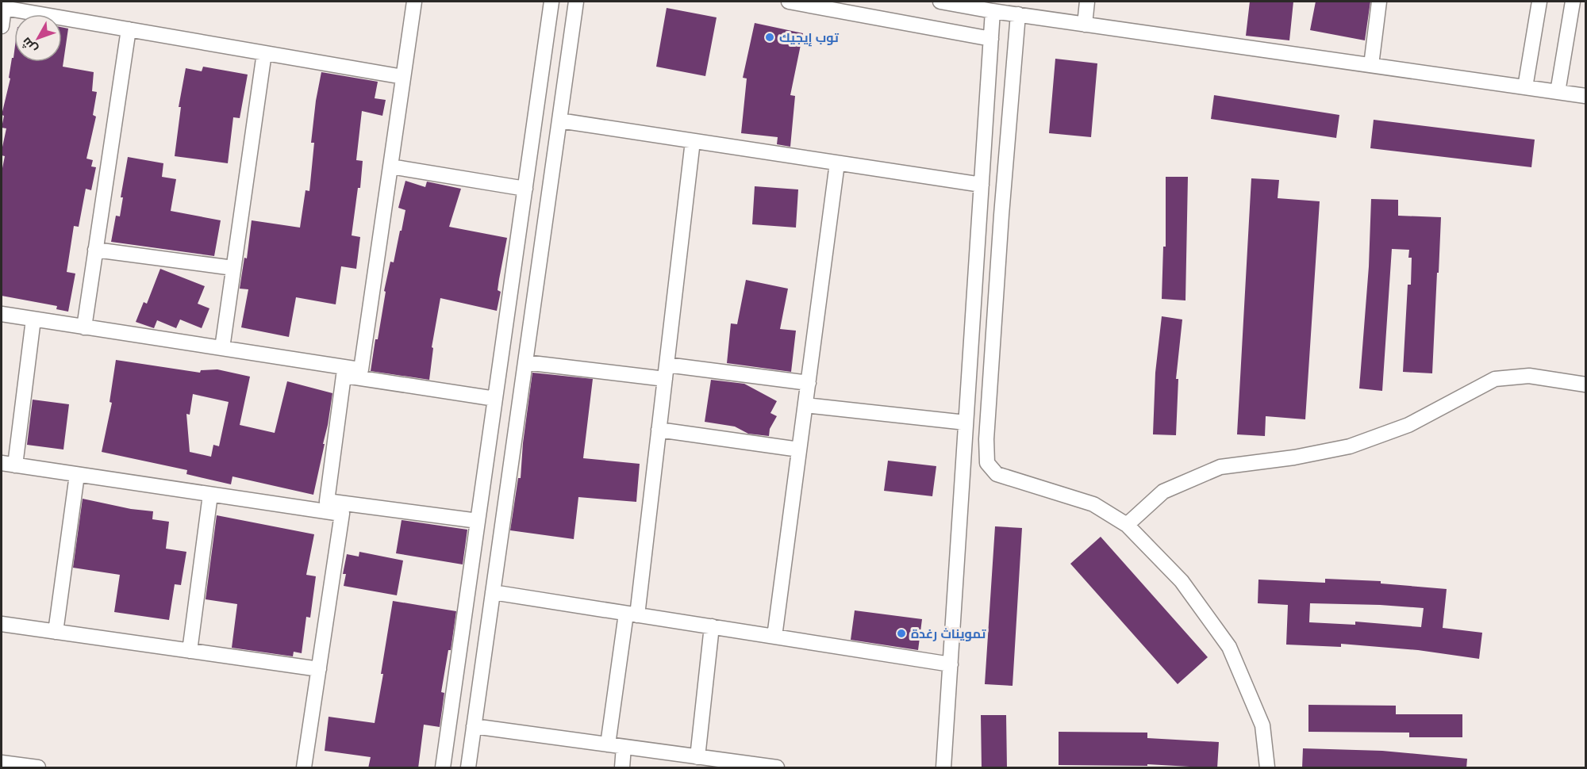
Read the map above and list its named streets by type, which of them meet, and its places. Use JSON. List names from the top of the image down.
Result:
{
  "places": ["توب إيجيك", "تمويناث رغدة"],
  "north": "bottom left"
}
